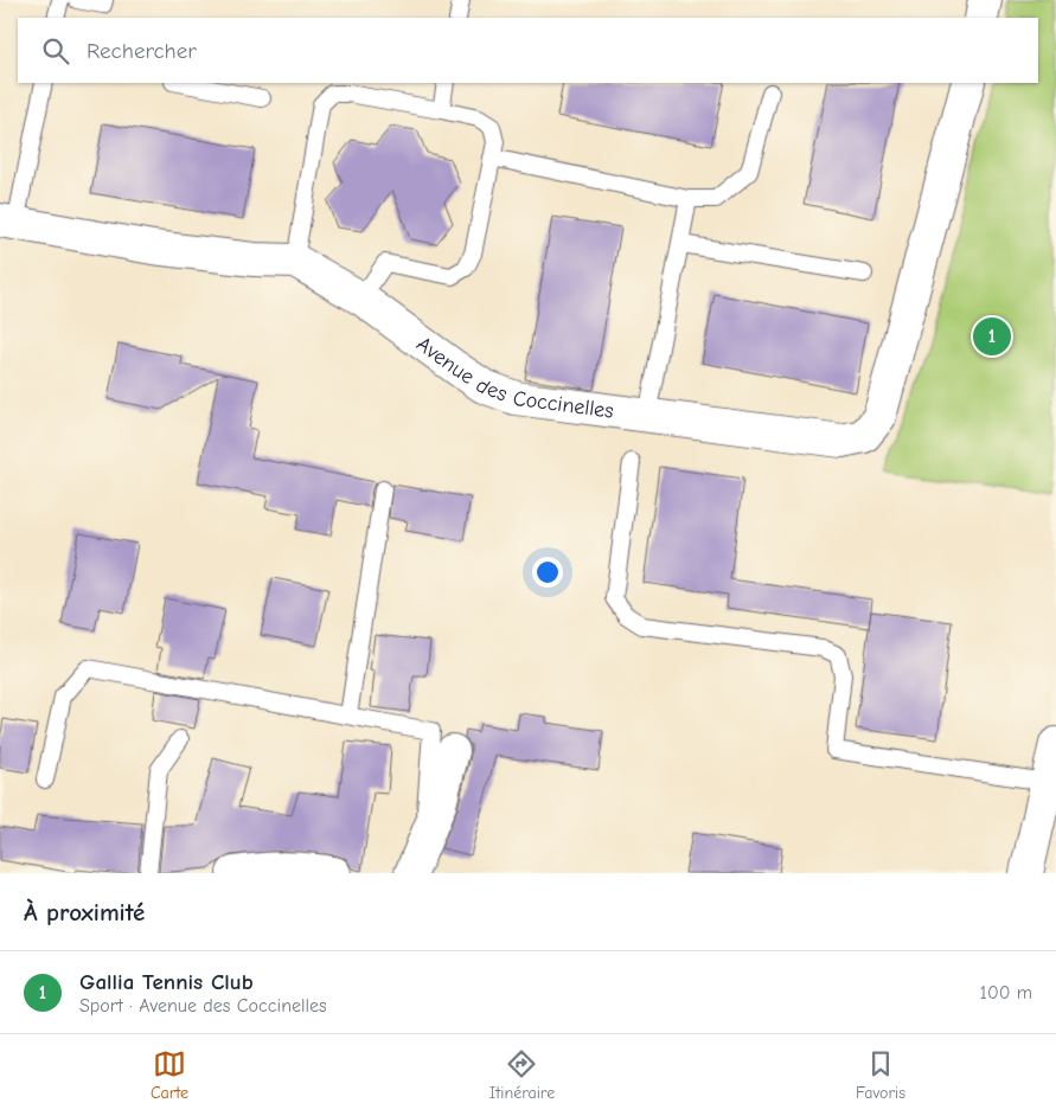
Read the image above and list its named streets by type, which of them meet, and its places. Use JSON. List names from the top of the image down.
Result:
{
  "streets": {
    "street": ["Avenue des Coccinelles"]
  },
  "page": {
    "search": "Rechercher",
    "pins": "1",
    "heading": "À proximité",
    "list": [
      {
        "mark": "1",
        "name": "Gallia Tennis Club",
        "note": "Sport · Avenue des Coccinelles",
        "value": "100 m"
      }
    ],
    "nav": ["Carte", "Itinéraire", "Favoris"]
  }
}
